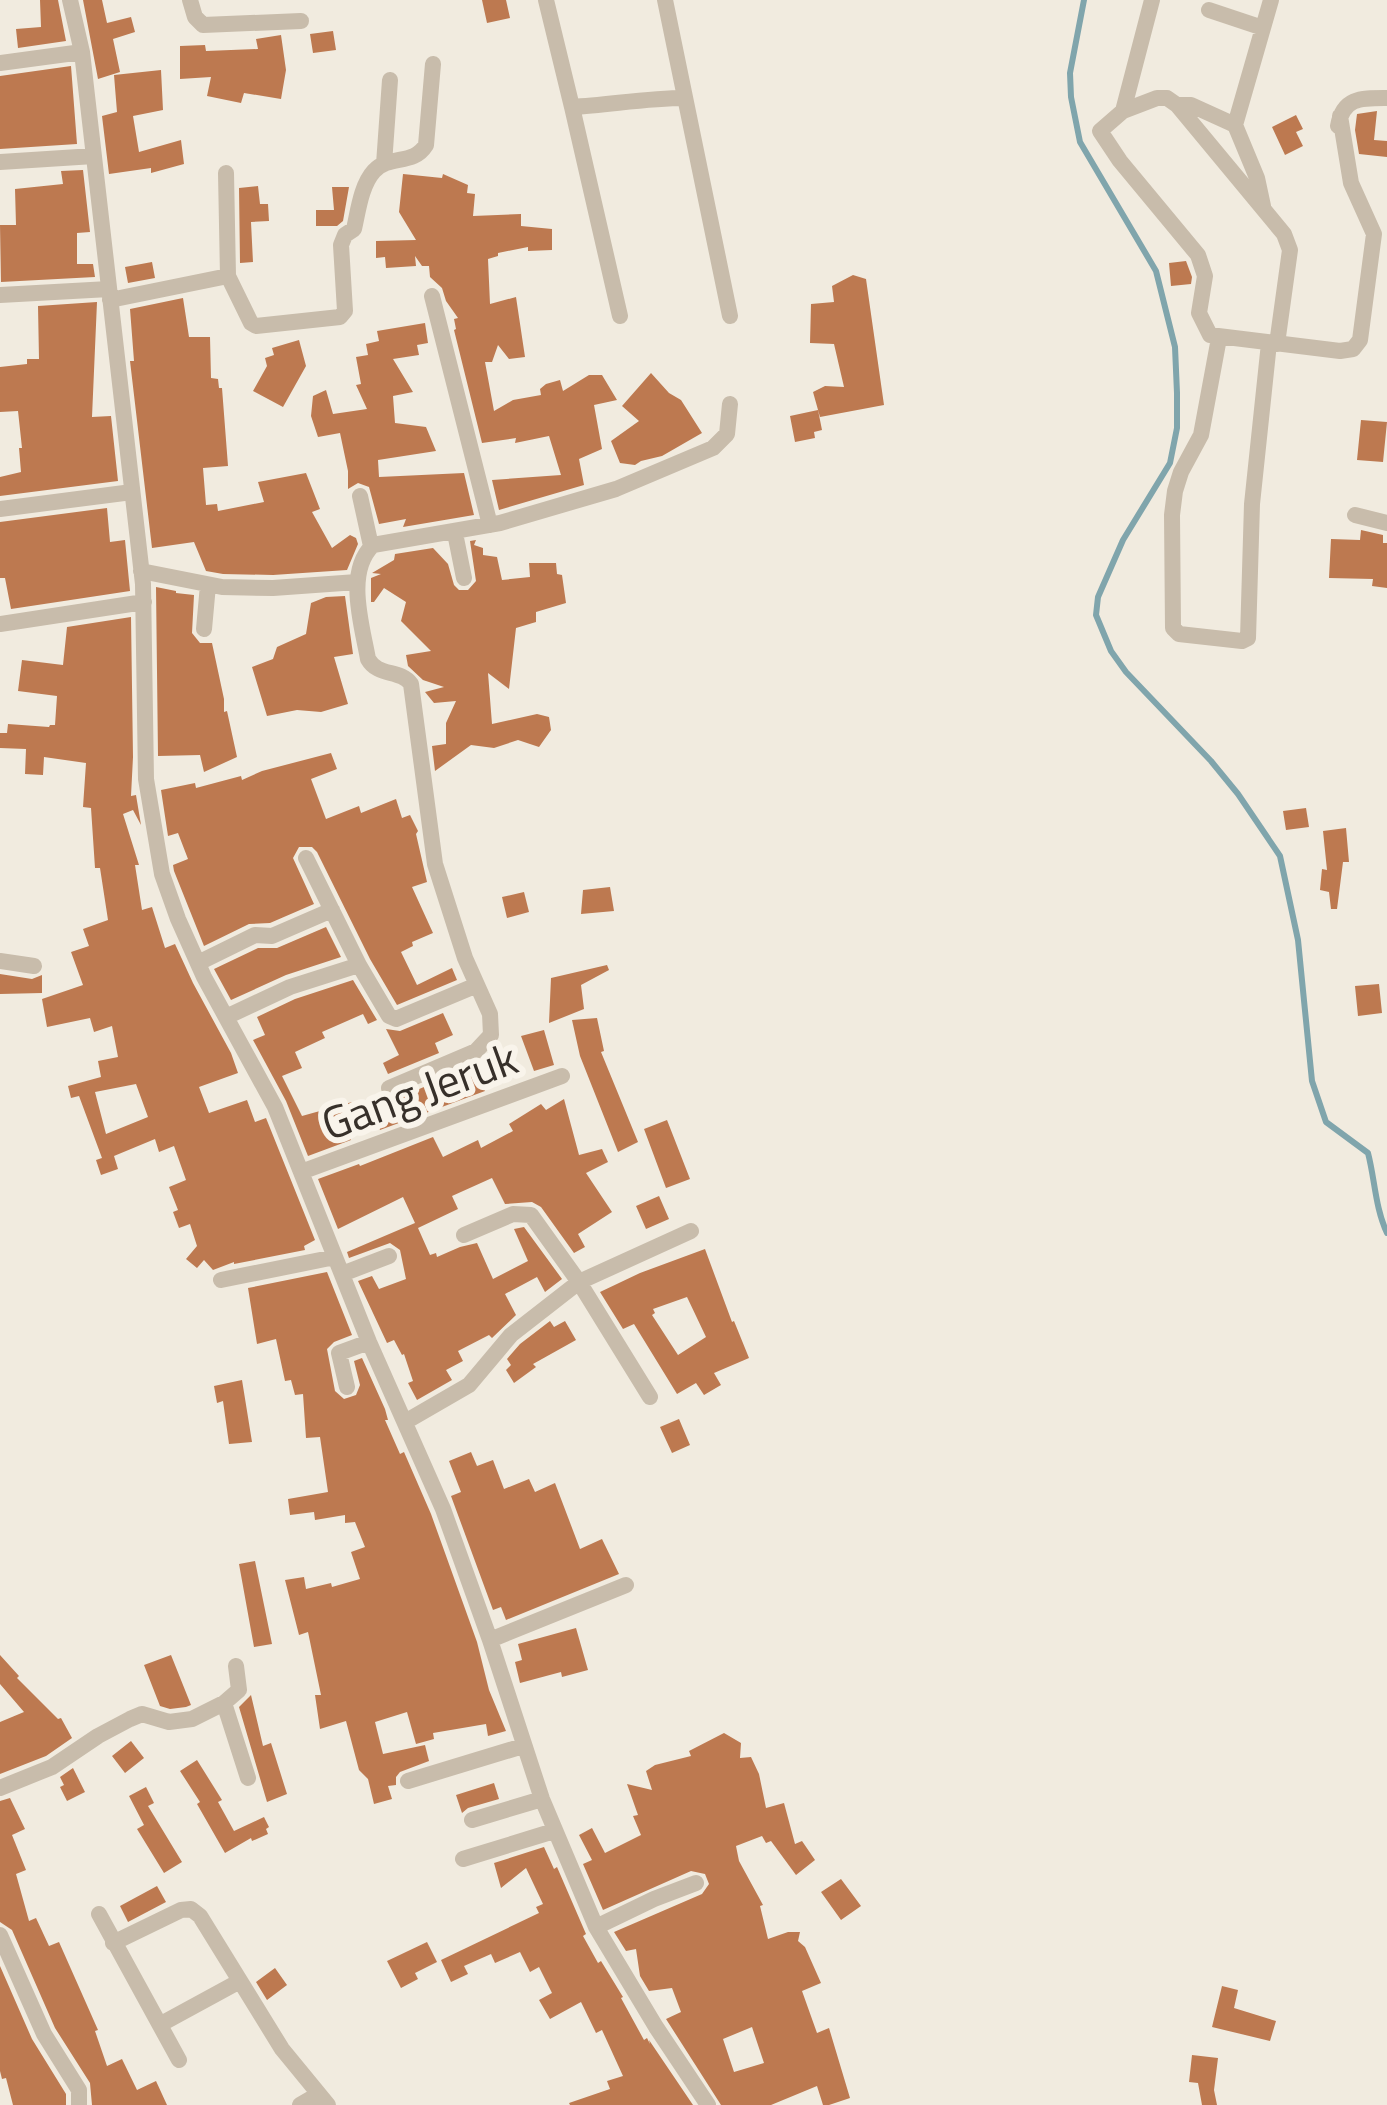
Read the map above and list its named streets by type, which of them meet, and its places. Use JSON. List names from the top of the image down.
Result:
{
  "streets": {
    "street": ["Gang Jeruk"]
  }
}
